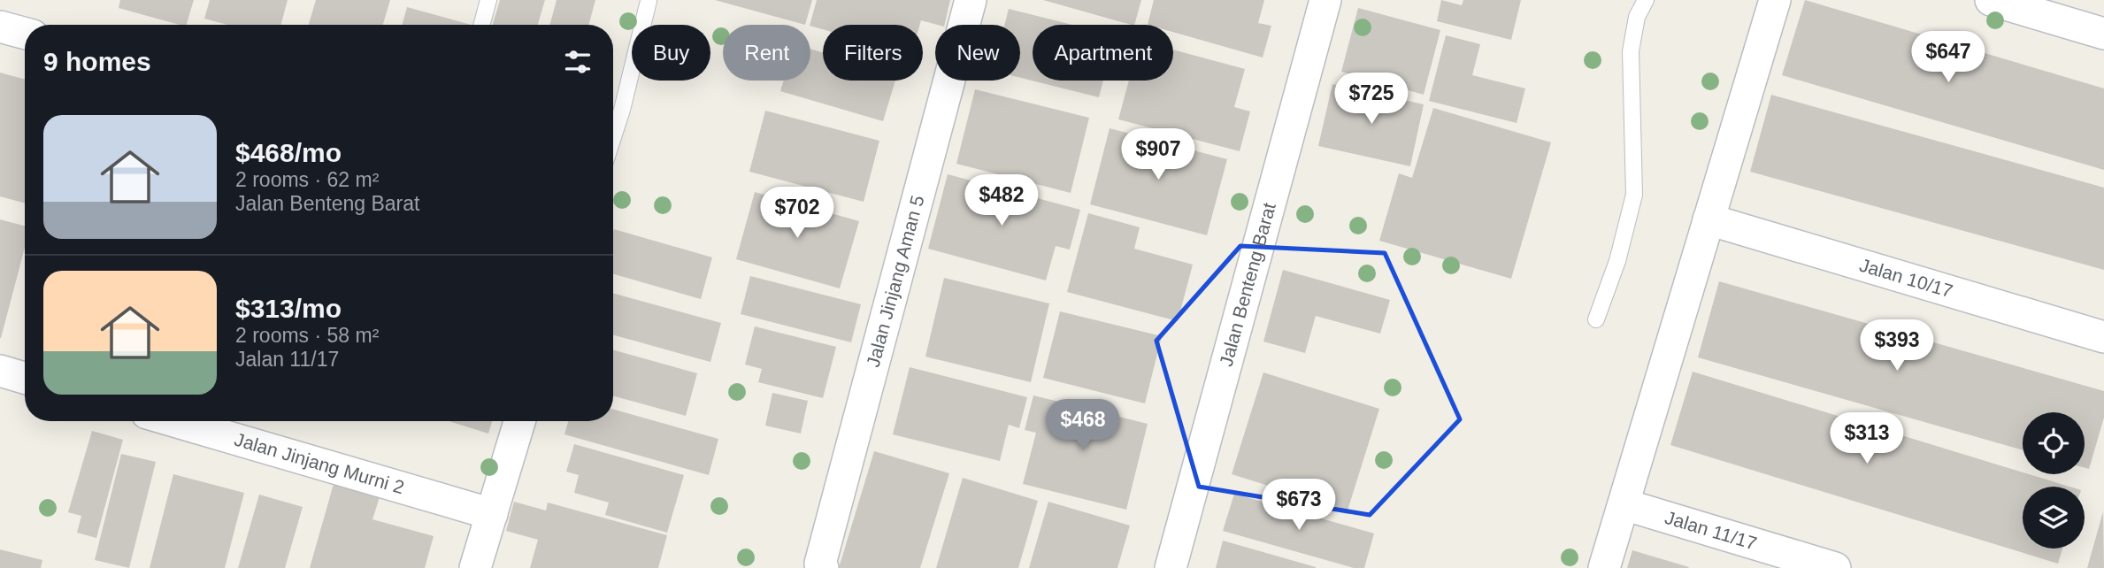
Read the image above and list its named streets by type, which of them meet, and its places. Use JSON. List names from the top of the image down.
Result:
{
  "streets": {
    "street": [
      "Jalan 10/17",
      "Jalan Jinjang Aman 5",
      "Jalan Benteng Barat",
      "Jalan Jinjang Murni 2",
      "Jalan 11/17"
    ]
  },
  "page": {
    "chip": [
      "Buy",
      "Rent",
      "Filters",
      "New",
      "Apartment"
    ],
    "heading": "9 homes",
    "price": [
      "$647",
      "$725",
      "$907",
      "$482",
      "$702",
      "$393",
      "$468",
      "$313",
      "$673"
    ],
    "list": [
      {
        "name": "$468/mo",
        "note": "2 rooms · 62 m² · Jalan Benteng Barat"
      },
      {
        "name": "$313/mo",
        "note": "2 rooms · 58 m² · Jalan 11/17"
      }
    ]
  }
}
